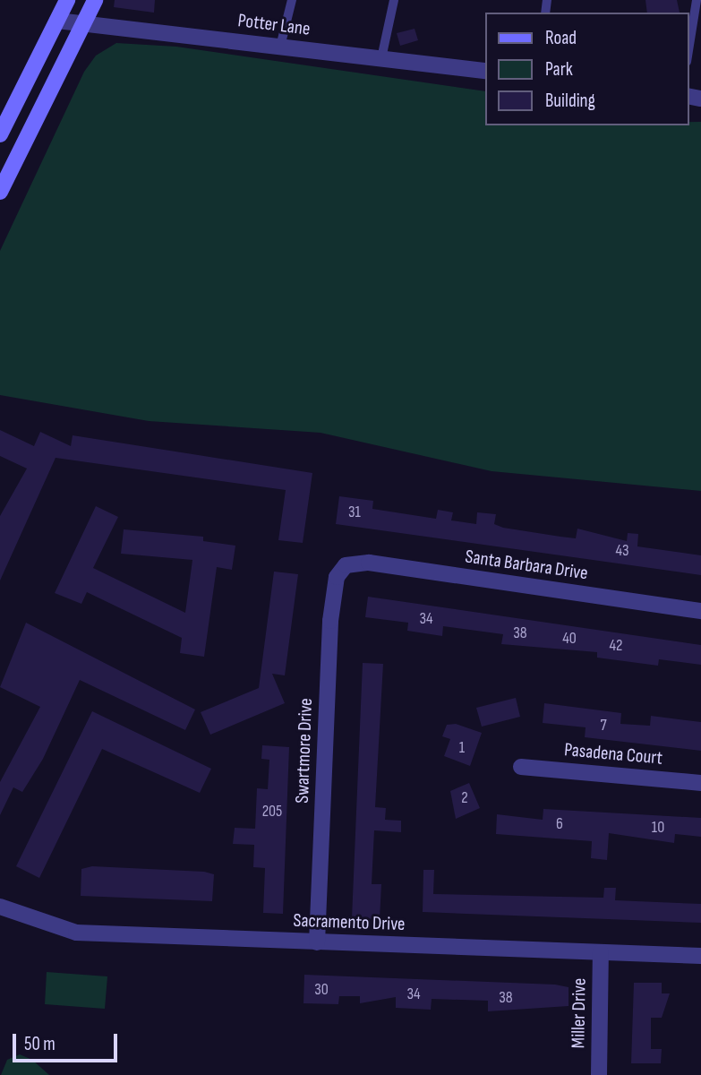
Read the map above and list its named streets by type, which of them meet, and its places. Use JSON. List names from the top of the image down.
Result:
{
  "streets": {
    "street": [
      "Potter Lane",
      "Santa Barbara Drive",
      "Swartmore Drive",
      "Pasadena Court",
      "Sacramento Drive",
      "Miller Drive"
    ]
  },
  "crossings": [
    ["Santa Barbara Drive", "Swartmore Drive"],
    ["Swartmore Drive", "Sacramento Drive"],
    ["Sacramento Drive", "Miller Drive"]
  ],
  "house_numbers": [
    "31",
    "43",
    "34",
    "38",
    "40",
    "42",
    "7",
    "1",
    "2",
    "205",
    "6",
    "10",
    "30",
    "34",
    "38"
  ],
  "legend": ["Road", "Park", "Building"],
  "scale_bar": "50 m"
}
